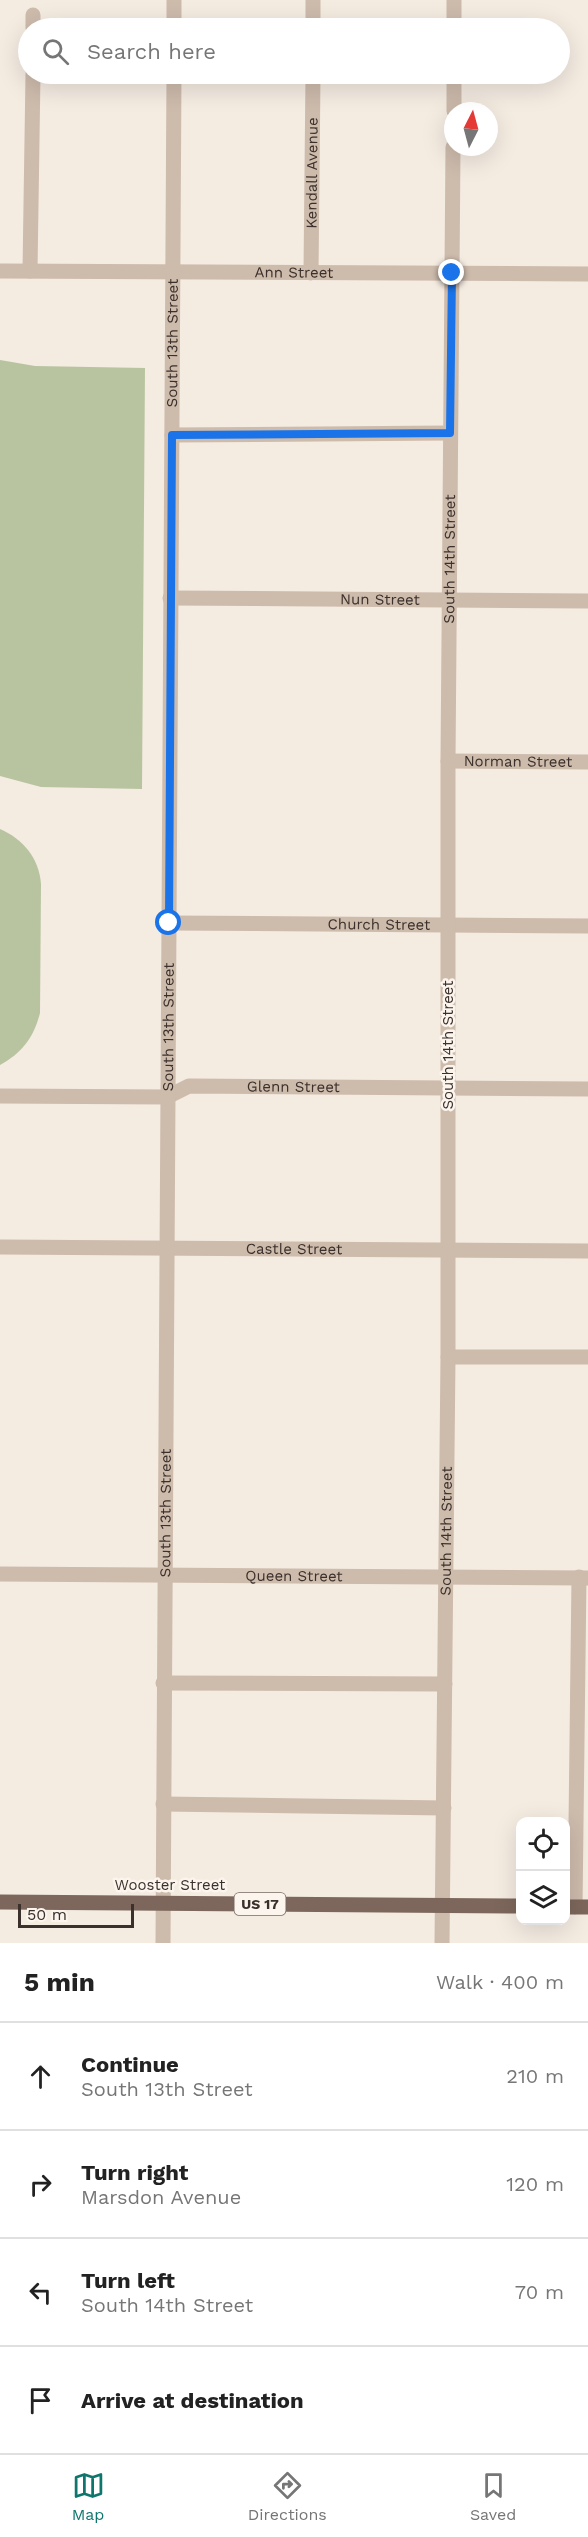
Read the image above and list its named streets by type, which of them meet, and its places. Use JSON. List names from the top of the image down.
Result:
{
  "streets": {
    "main road": ["Wooster Street", "US 17"],
    "street": [
      "Kendall Avenue",
      "Ann Street",
      "South 13th Street",
      "South 14th Street",
      "Nun Street",
      "Norman Street",
      "Church Street",
      "Glenn Street",
      "Castle Street",
      "Queen Street"
    ]
  },
  "crossings": [
    ["Kendall Avenue", "Ann Street"],
    ["Ann Street", "South 13th Street"],
    ["Ann Street", "South 14th Street"],
    ["South 13th Street", "Nun Street"],
    ["South 13th Street", "Church Street"],
    ["South 13th Street", "Glenn Street"],
    ["South 13th Street", "Castle Street"],
    ["South 13th Street", "Queen Street"],
    ["South 13th Street", "Wooster Street"],
    ["South 14th Street", "Nun Street"],
    ["South 14th Street", "Norman Street"],
    ["South 14th Street", "Church Street"],
    ["South 14th Street", "Glenn Street"],
    ["South 14th Street", "Castle Street"],
    ["South 14th Street", "Queen Street"],
    ["South 14th Street", "Wooster Street"]
  ],
  "scale_bar": "50 m",
  "north": "top",
  "page": {
    "search": "Search here",
    "scale": "50 m",
    "heading": ["5 min", "Walk · 400 m"],
    "list": [
      ["Continue", "South 13th Street", "210 m"],
      ["Turn right", "Marsdon Avenue", "120 m"],
      ["Turn left", "South 14th Street", "70 m"],
      "Arrive at destination"
    ],
    "nav": ["Map", "Directions", "Saved"]
  }
}
